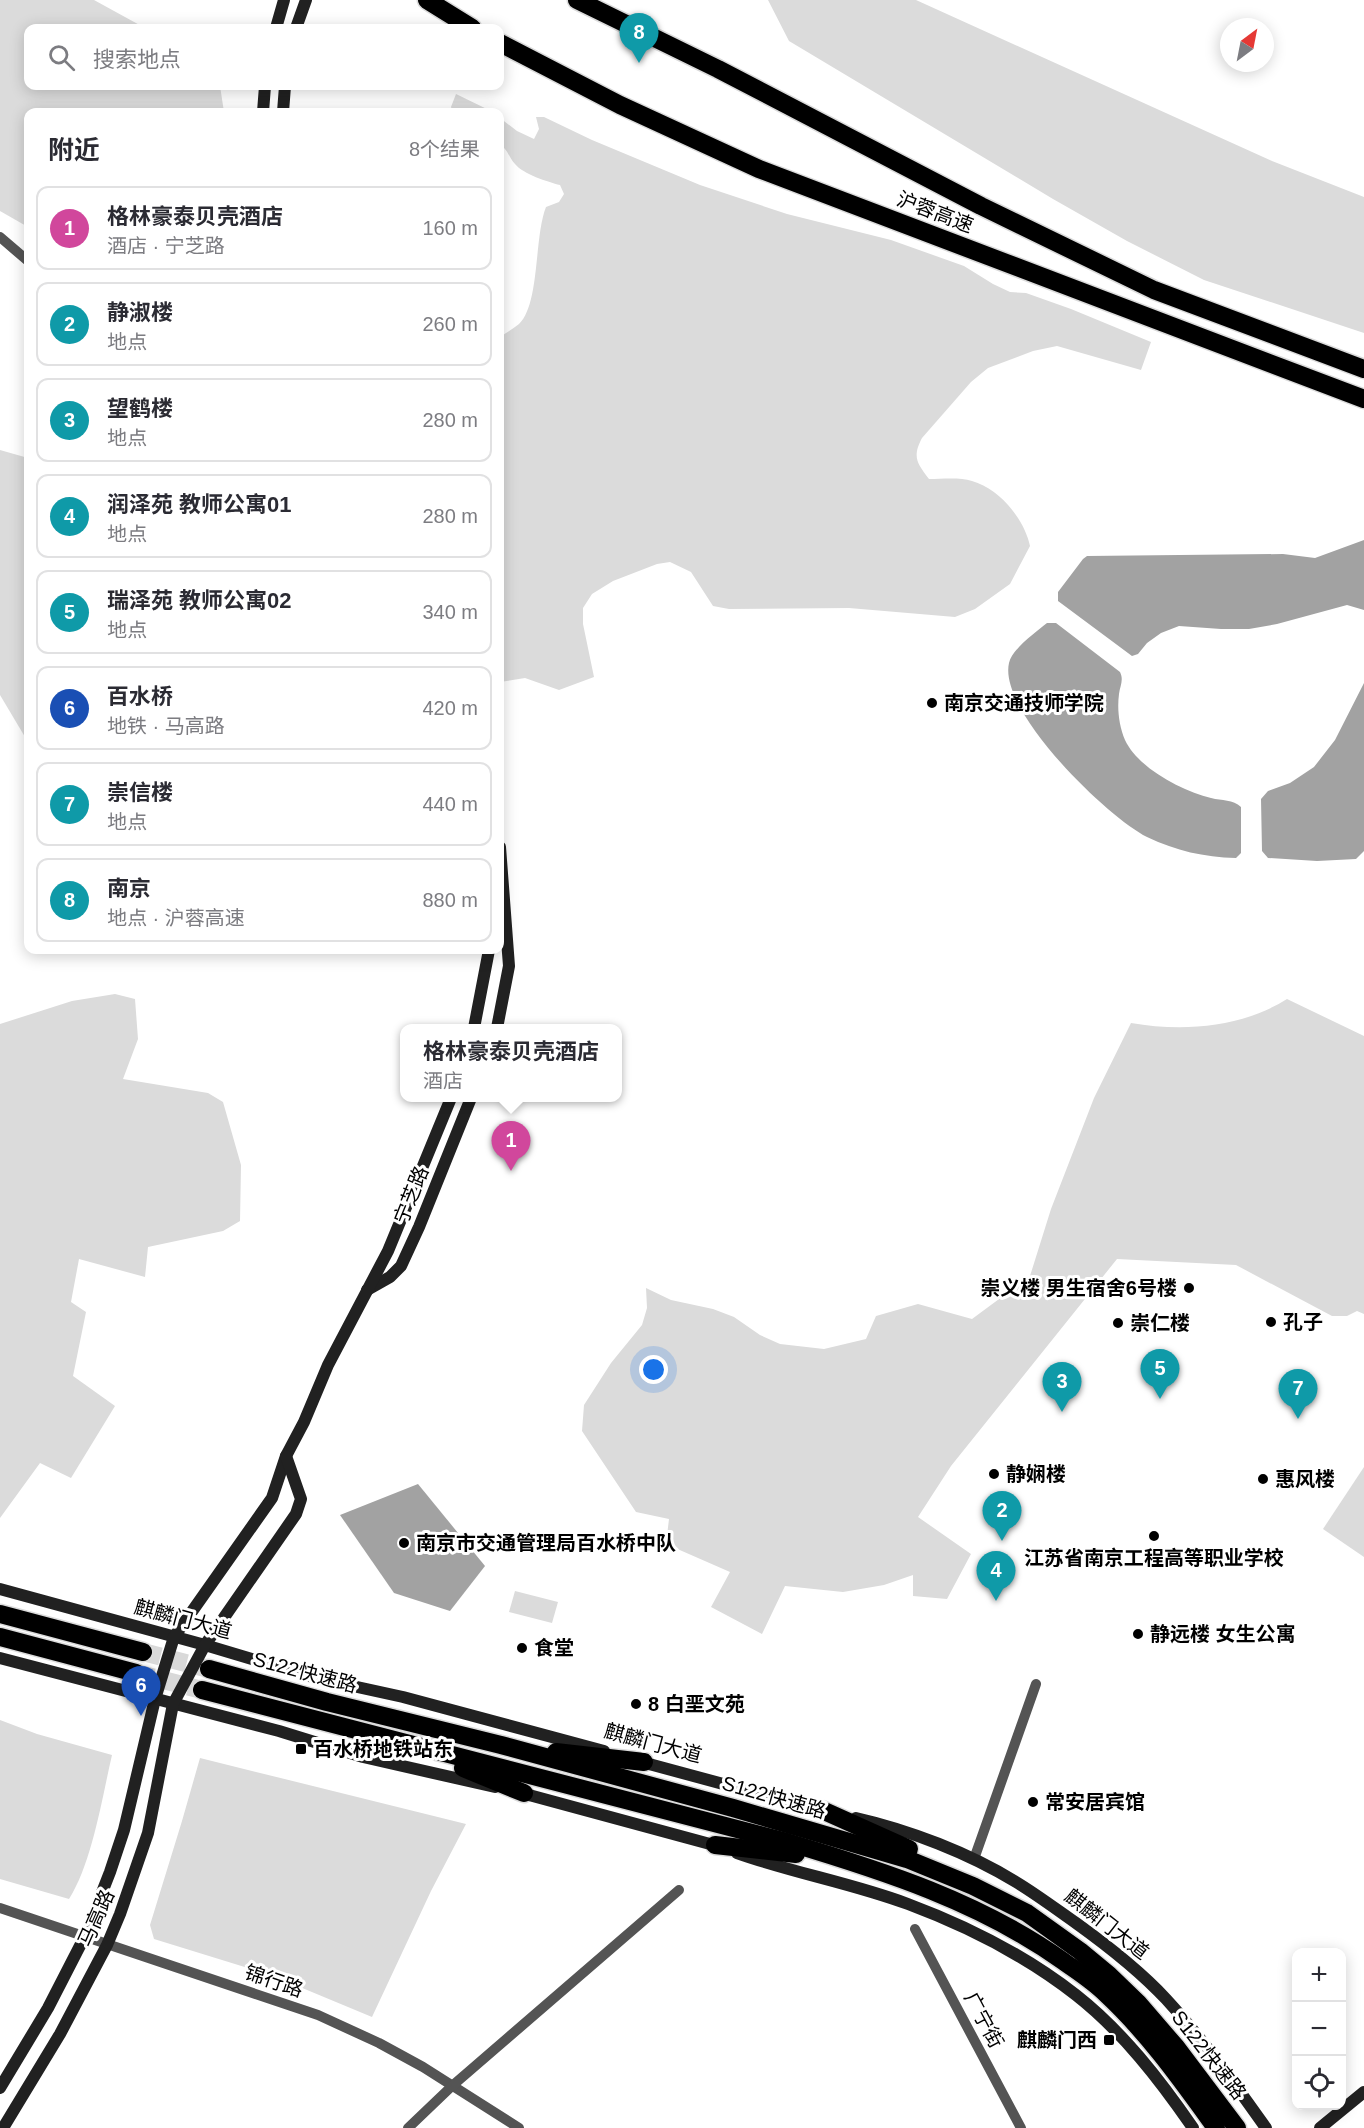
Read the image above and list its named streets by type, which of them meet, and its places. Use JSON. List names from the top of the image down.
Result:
{
  "streets": {
    "highway": ["沪蓉高速", "S122快速路"],
    "street": [
      "宁芝路",
      "麒麟门大道",
      "马高路",
      "锦行路",
      "广宁街"
    ]
  },
  "crossings": [
    ["宁芝路", "麒麟门大道"],
    ["宁芝路", "马高路"],
    ["麒麟门大道", "马高路"],
    ["马高路", "锦行路"]
  ],
  "places": {
    "other": [
      "南京交通技师学院",
      "崇义楼 男生宿舍6号楼",
      "孔子",
      "崇仁楼",
      "静娴楼",
      "惠风楼",
      "江苏省南京工程高等职业学校",
      "南京市交通管理局百水桥中队",
      "静远楼 女生公寓",
      "食堂",
      "8 白垩文苑",
      "常安居宾馆"
    ],
    "transit": ["百水桥地铁站东", "麒麟门西"]
  },
  "north": "top right",
  "page": {
    "pins": [
      "8",
      "1",
      "5",
      "3",
      "7",
      "2",
      "4",
      "6"
    ],
    "search": "搜索地点",
    "heading": ["附近", "8个结果"],
    "list": [
      {
        "mark": "1",
        "name": "格林豪泰贝壳酒店",
        "note": "酒店 · 宁芝路",
        "value": "160 m"
      },
      {
        "mark": "2",
        "name": "静淑楼",
        "note": "地点",
        "value": "260 m"
      },
      {
        "mark": "3",
        "name": "望鹤楼",
        "note": "地点",
        "value": "280 m"
      },
      {
        "mark": "4",
        "name": "润泽苑 教师公寓01",
        "note": "地点",
        "value": "280 m"
      },
      {
        "mark": "5",
        "name": "瑞泽苑 教师公寓02",
        "note": "地点",
        "value": "340 m"
      },
      {
        "mark": "6",
        "name": "百水桥",
        "note": "地铁 · 马高路",
        "value": "420 m"
      },
      {
        "mark": "7",
        "name": "崇信楼",
        "note": "地点",
        "value": "440 m"
      },
      {
        "mark": "8",
        "name": "南京",
        "note": "地点 · 沪蓉高速",
        "value": "880 m"
      }
    ],
    "popup": ["格林豪泰贝壳酒店", "酒店"],
    "map_buttons": ["+", "−"]
  }
}
